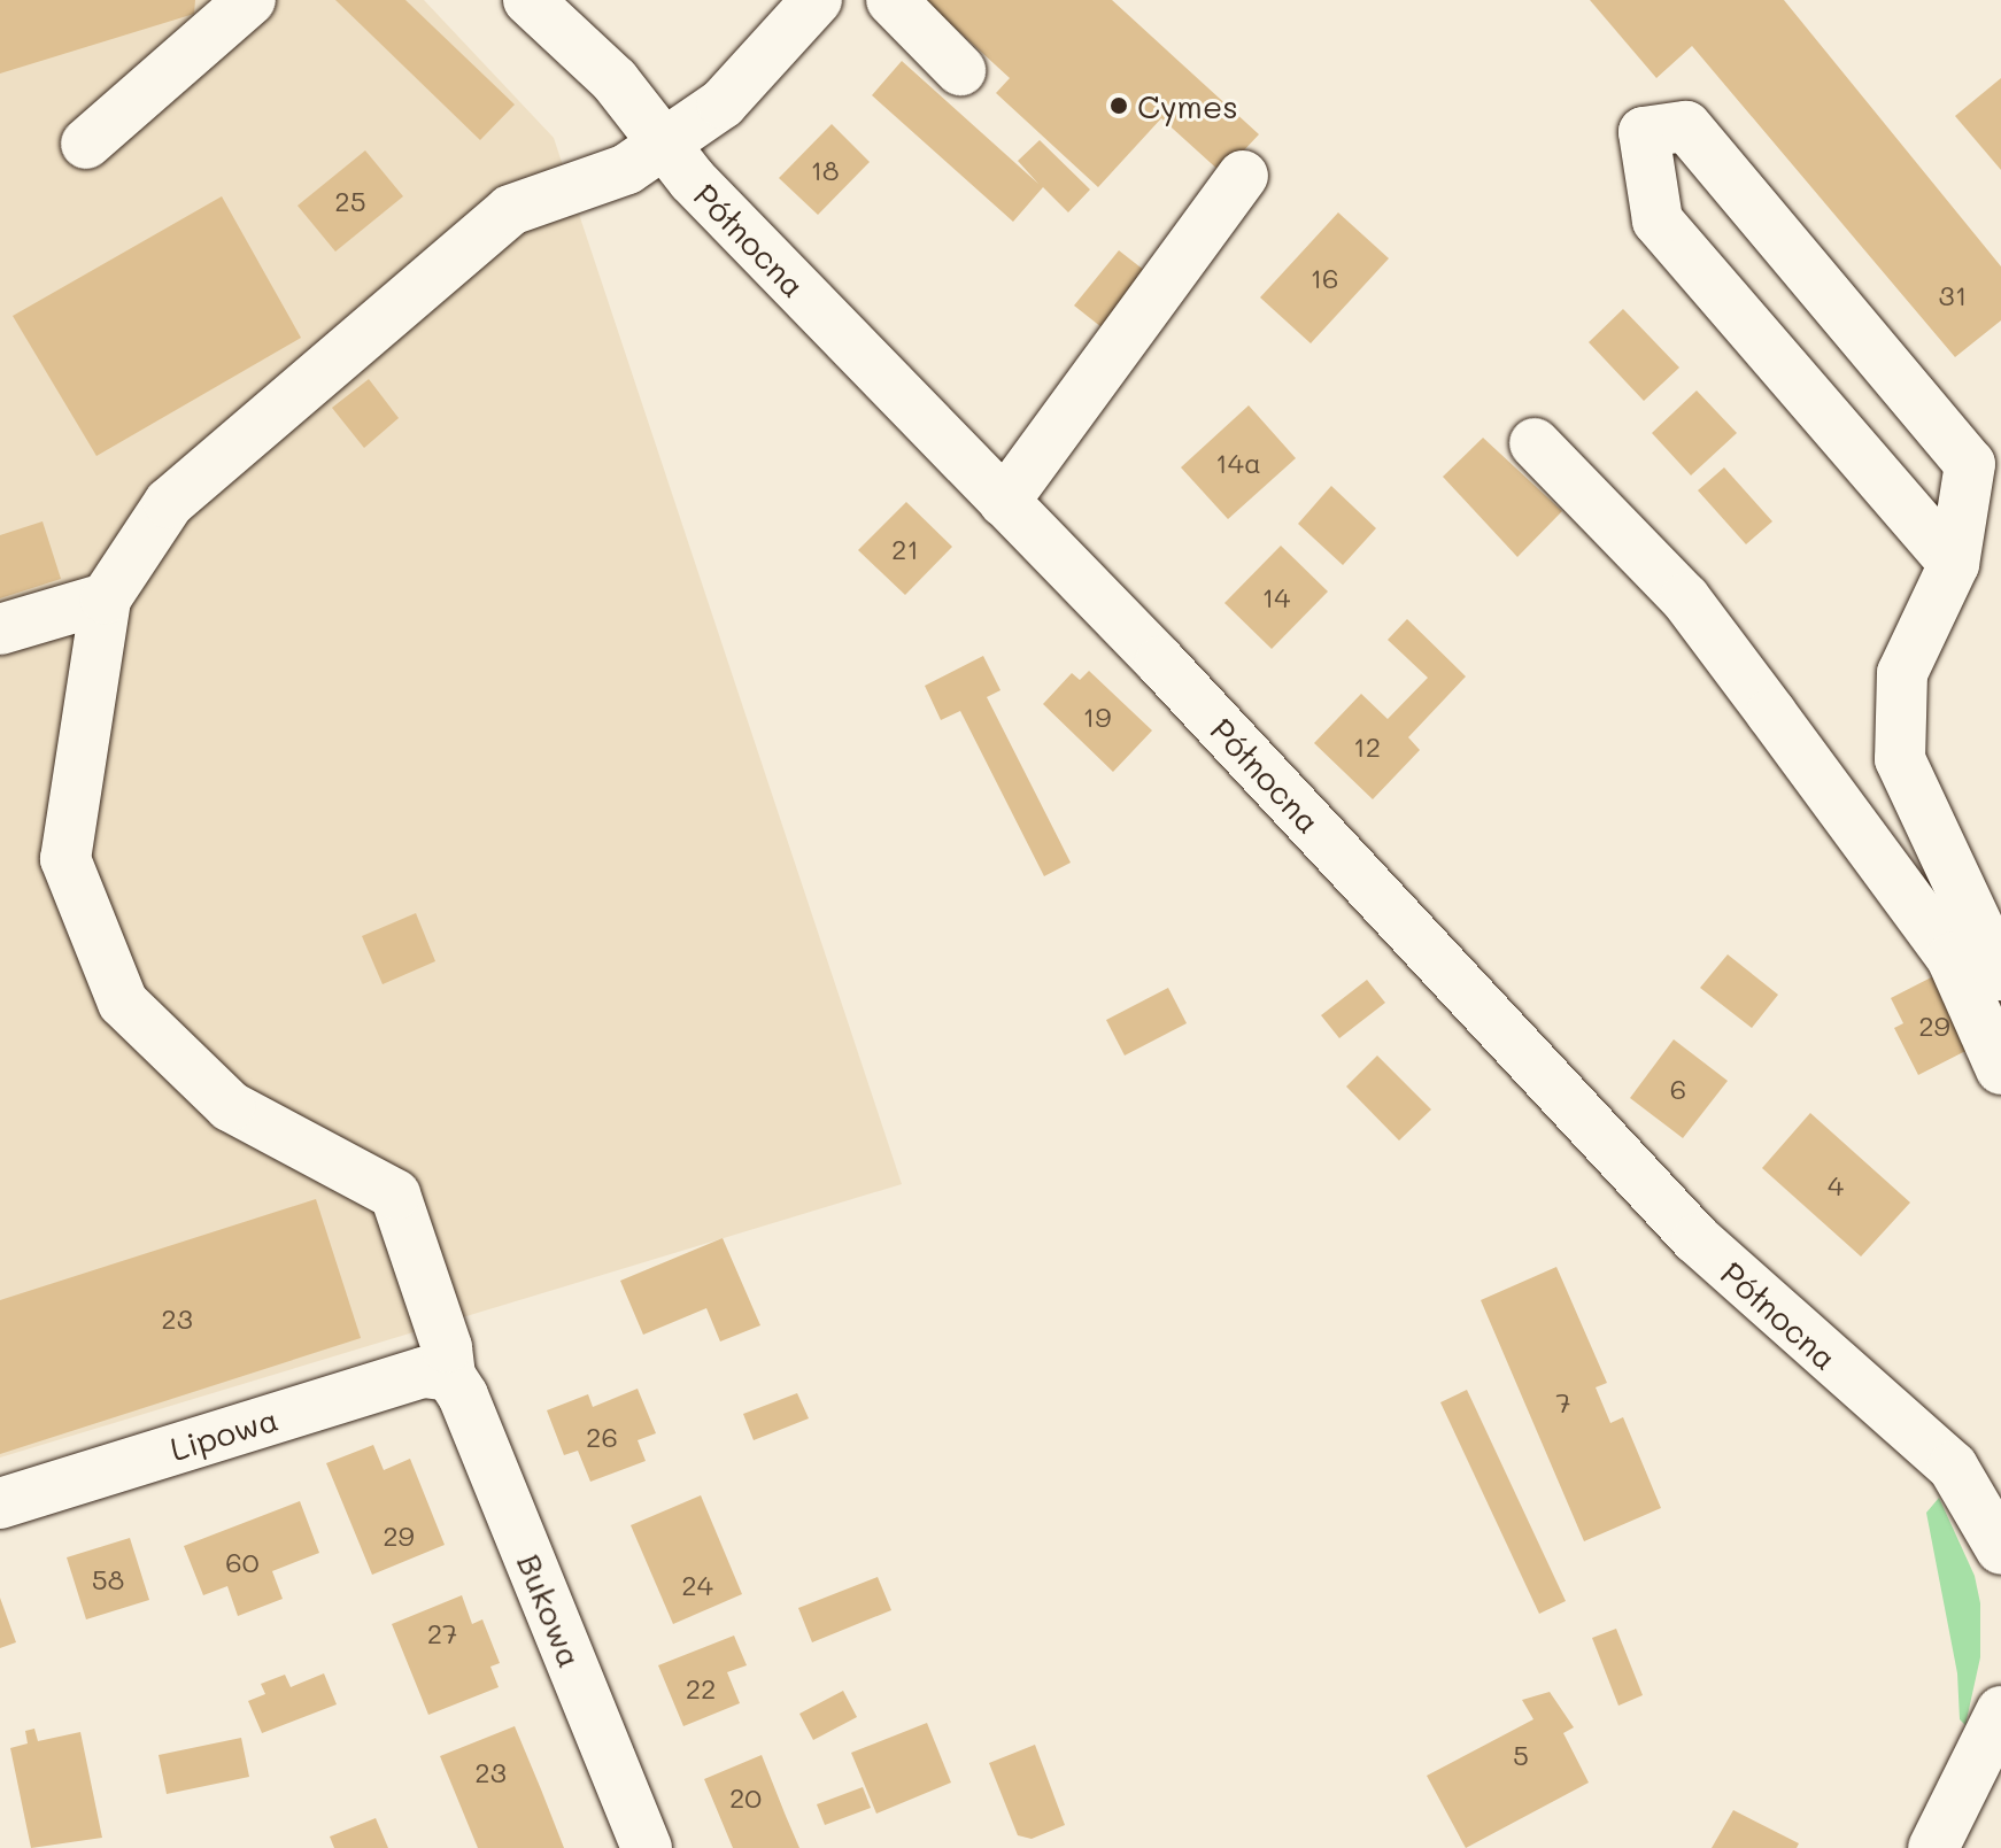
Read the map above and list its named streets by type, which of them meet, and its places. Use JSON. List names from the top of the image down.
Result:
{
  "streets": {
    "street": ["Północna", "Lipowa", "Bukowa"]
  },
  "crossings": [
    ["Lipowa", "Bukowa"]
  ],
  "places": ["Cymes"],
  "house_numbers": [
    "18",
    "25",
    "16",
    "31",
    "14a",
    "21",
    "14",
    "19",
    "12",
    "29",
    "6",
    "4",
    "23",
    "7",
    "26",
    "29",
    "60",
    "58",
    "24",
    "27",
    "22",
    "5",
    "23",
    "20"
  ]
}
